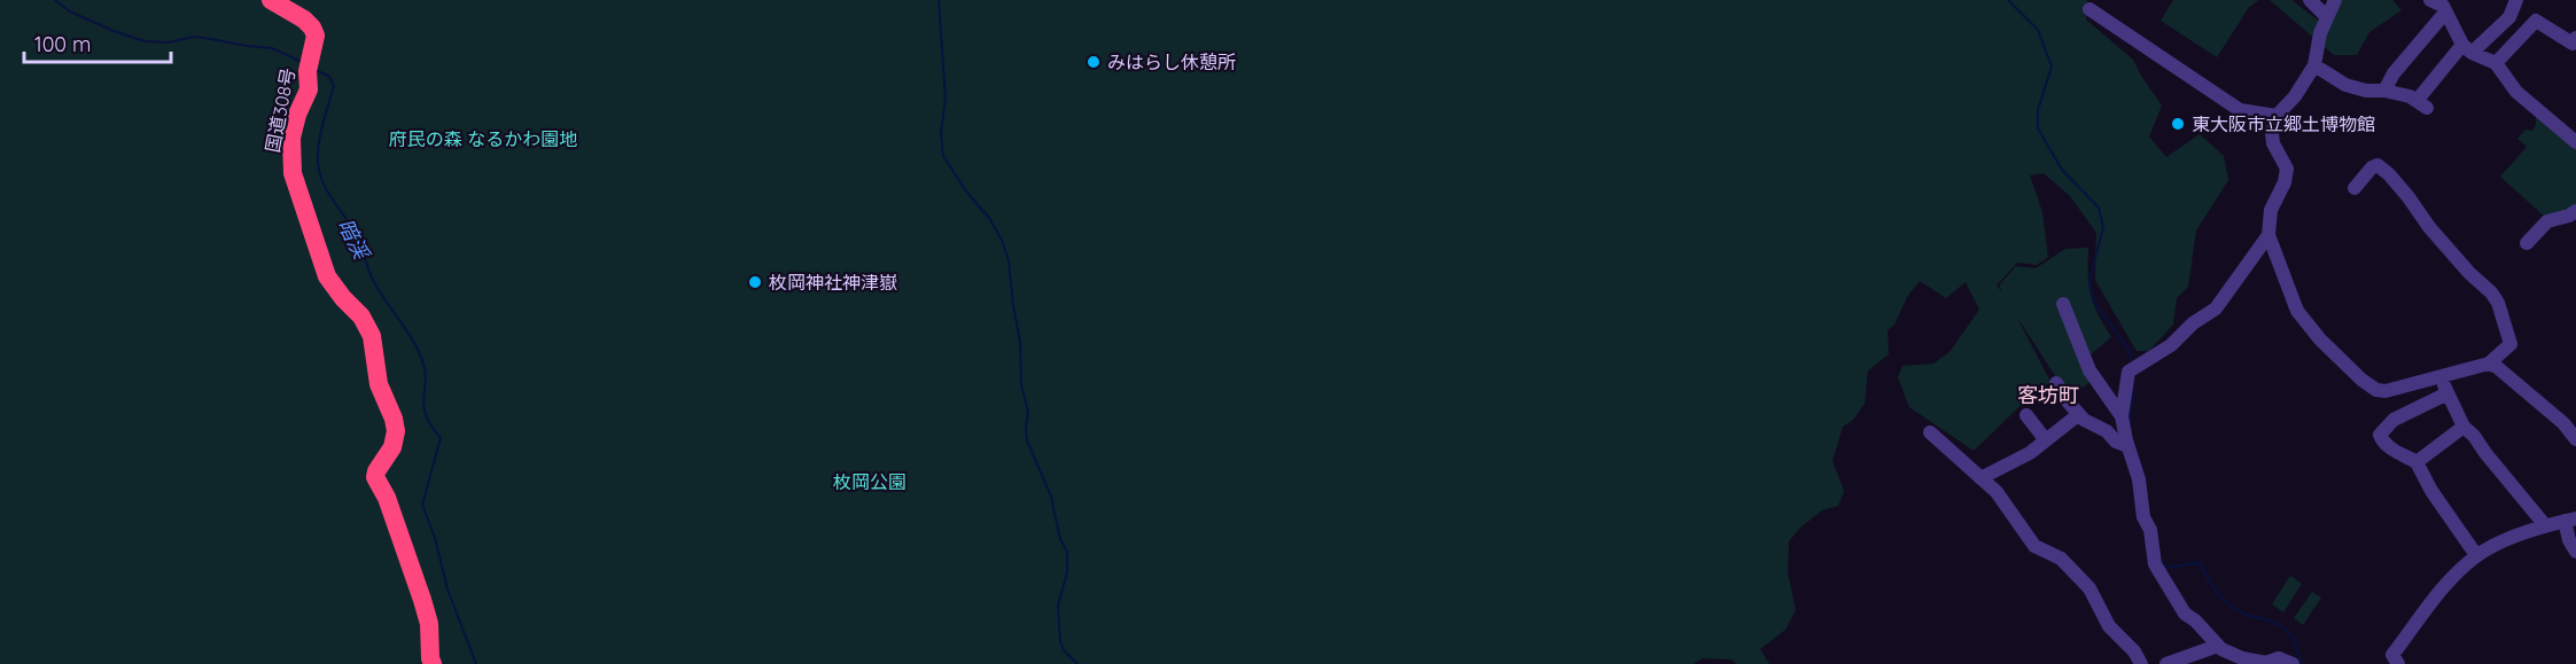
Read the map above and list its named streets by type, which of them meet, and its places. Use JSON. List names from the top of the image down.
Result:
{
  "streets": {
    "highway": ["国道308号"]
  },
  "districts": ["客坊町"],
  "water": ["暗渓"],
  "parks": ["府民の森 なるかわ園地", "枚岡公園"],
  "places": ["みはらし休憩所", "東大阪市立郷土博物館", "枚岡神社神津嶽"],
  "scale_bar": "100 m"
}
